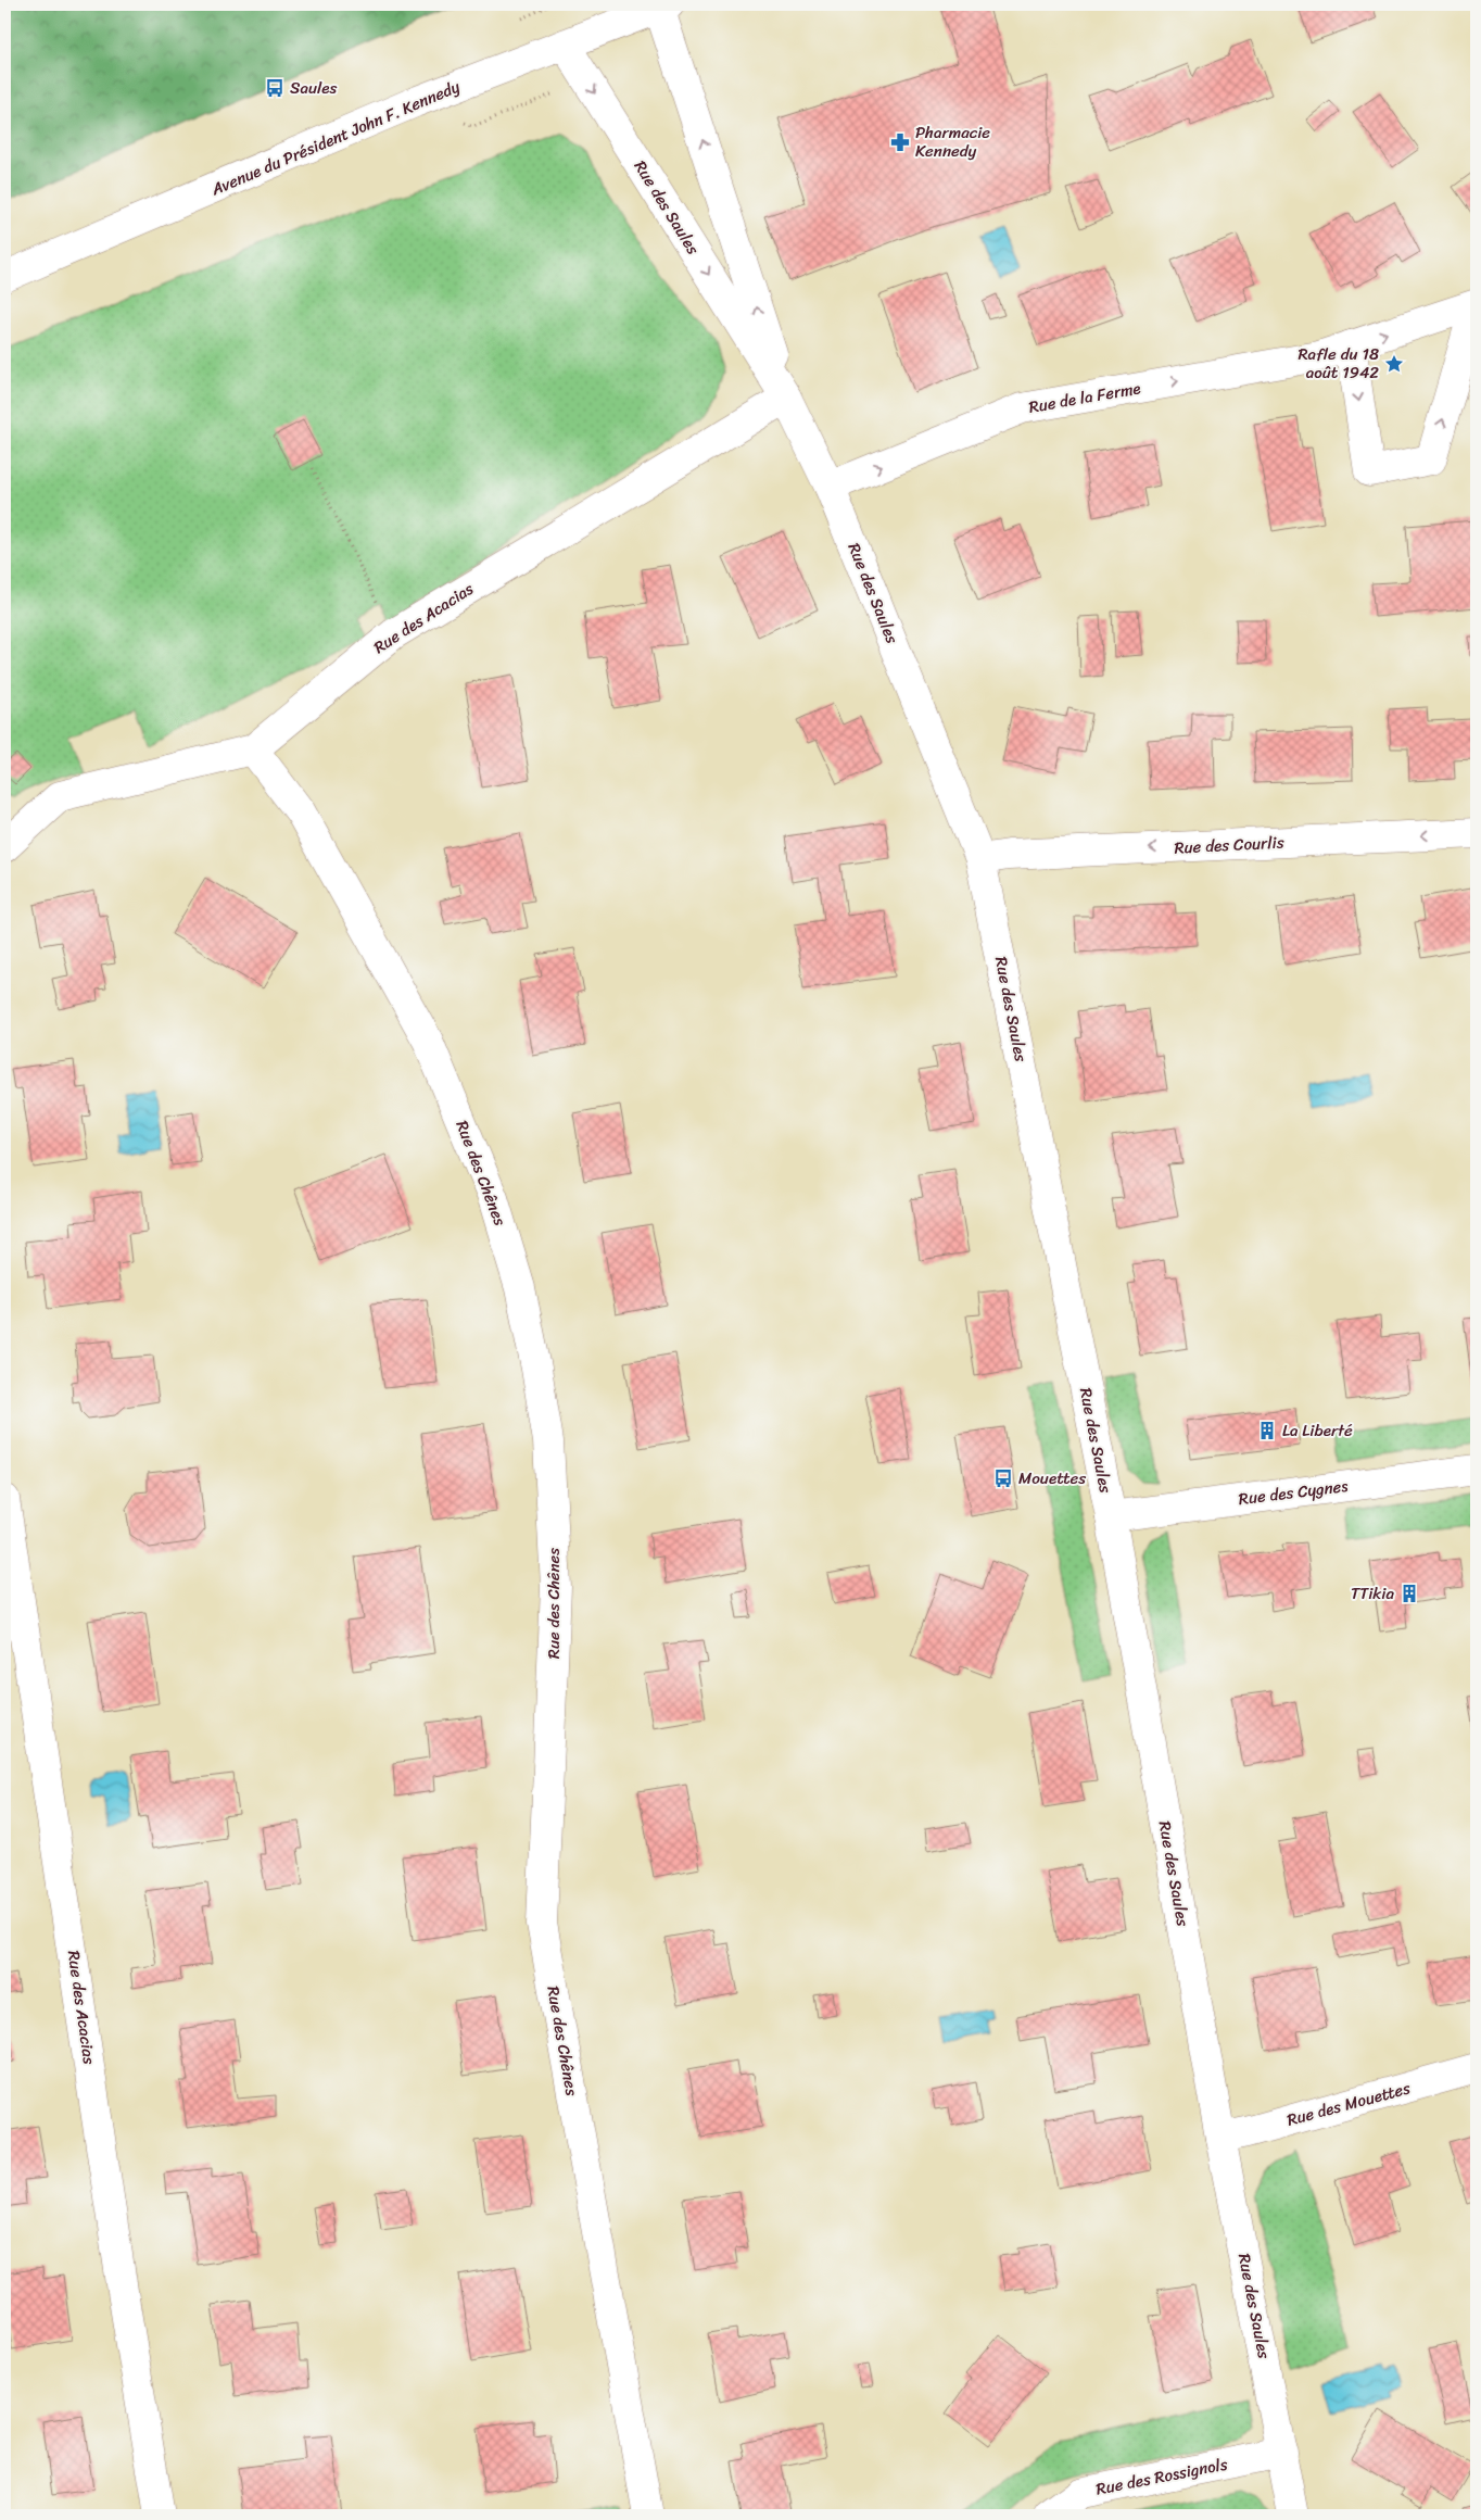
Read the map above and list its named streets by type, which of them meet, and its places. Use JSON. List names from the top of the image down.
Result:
{
  "streets": {
    "street": [
      "Avenue du Président John F. Kennedy",
      "Rue des Saules",
      "Rue de la Ferme",
      "Rue des Acacias",
      "Rue des Courlis",
      "Rue des Chênes",
      "Rue des Cygnes",
      "Rue des Mouettes",
      "Rue des Rossignols"
    ]
  },
  "crossings": [
    ["Avenue du Président John F. Kennedy", "Rue des Saules"],
    ["Rue des Saules", "Rue de la Ferme"],
    ["Rue des Saules", "Rue des Acacias"],
    ["Rue des Saules", "Rue des Courlis"],
    ["Rue des Saules", "Rue des Cygnes"],
    ["Rue des Saules", "Rue des Mouettes"],
    ["Rue des Saules", "Rue des Rossignols"],
    ["Rue des Acacias", "Rue des Chênes"]
  ],
  "one_way": ["Rue des Courlis"],
  "places": {
    "bus stop": ["Saules", "Mouettes"],
    "pharmacy": ["Pharmacie Kennedy"],
    "place": ["Rafle du 18 août 1942"],
    "building": ["La Liberté", "TTikia"]
  }
}
